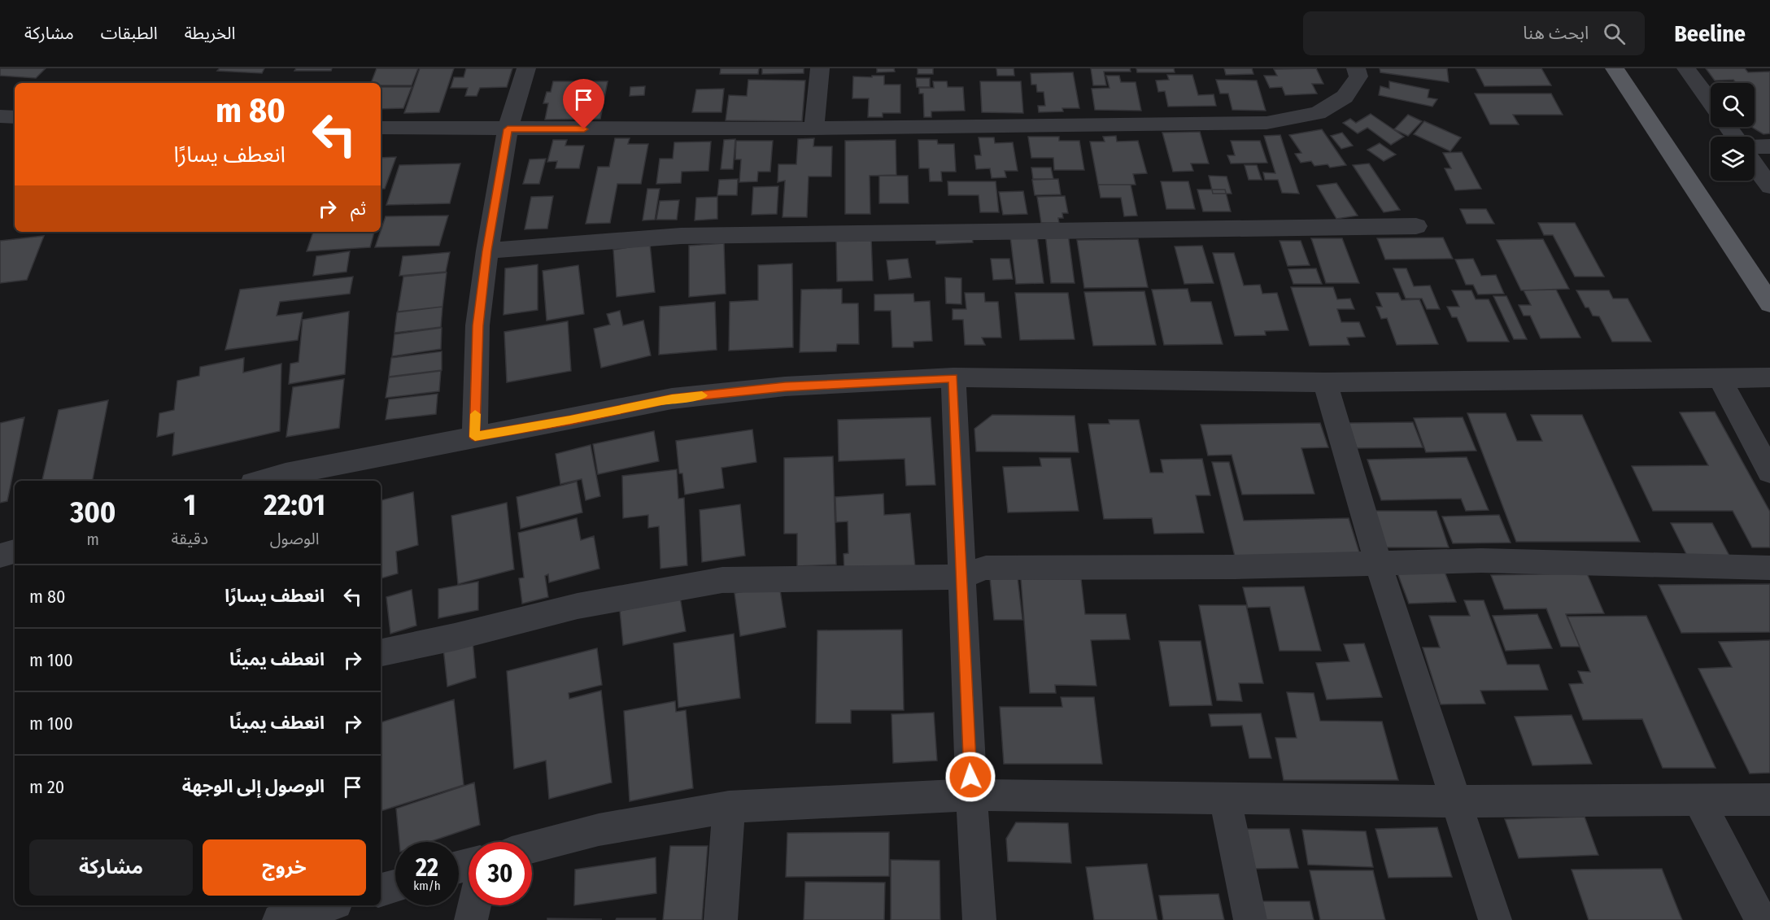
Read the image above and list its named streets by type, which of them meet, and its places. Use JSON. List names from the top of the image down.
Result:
{
  "page": {
    "header": "Beeline",
    "search": "ابحث هنا",
    "nav": ["الخريطة", "الطبقات", "مشاركة"],
    "turn": ["80 m", "انعطف يسارًا"],
    "then": "ثم",
    "eta": [
      "22:01",
      "الوصول",
      "1",
      "دقيقة",
      "300",
      "m"
    ],
    "list": [
      {
        "name": "انعطف يسارًا",
        "value": "80 m"
      },
      {
        "name": "انعطف يمينًا",
        "value": "100 m"
      },
      {
        "name": "انعطف يمينًا",
        "value": "100 m"
      },
      {
        "name": "الوصول إلى الوجهة",
        "value": "20 m"
      }
    ],
    "buttons": ["خروج", "مشاركة"],
    "speed": "22 km/h",
    "limit": "30"
  }
}
